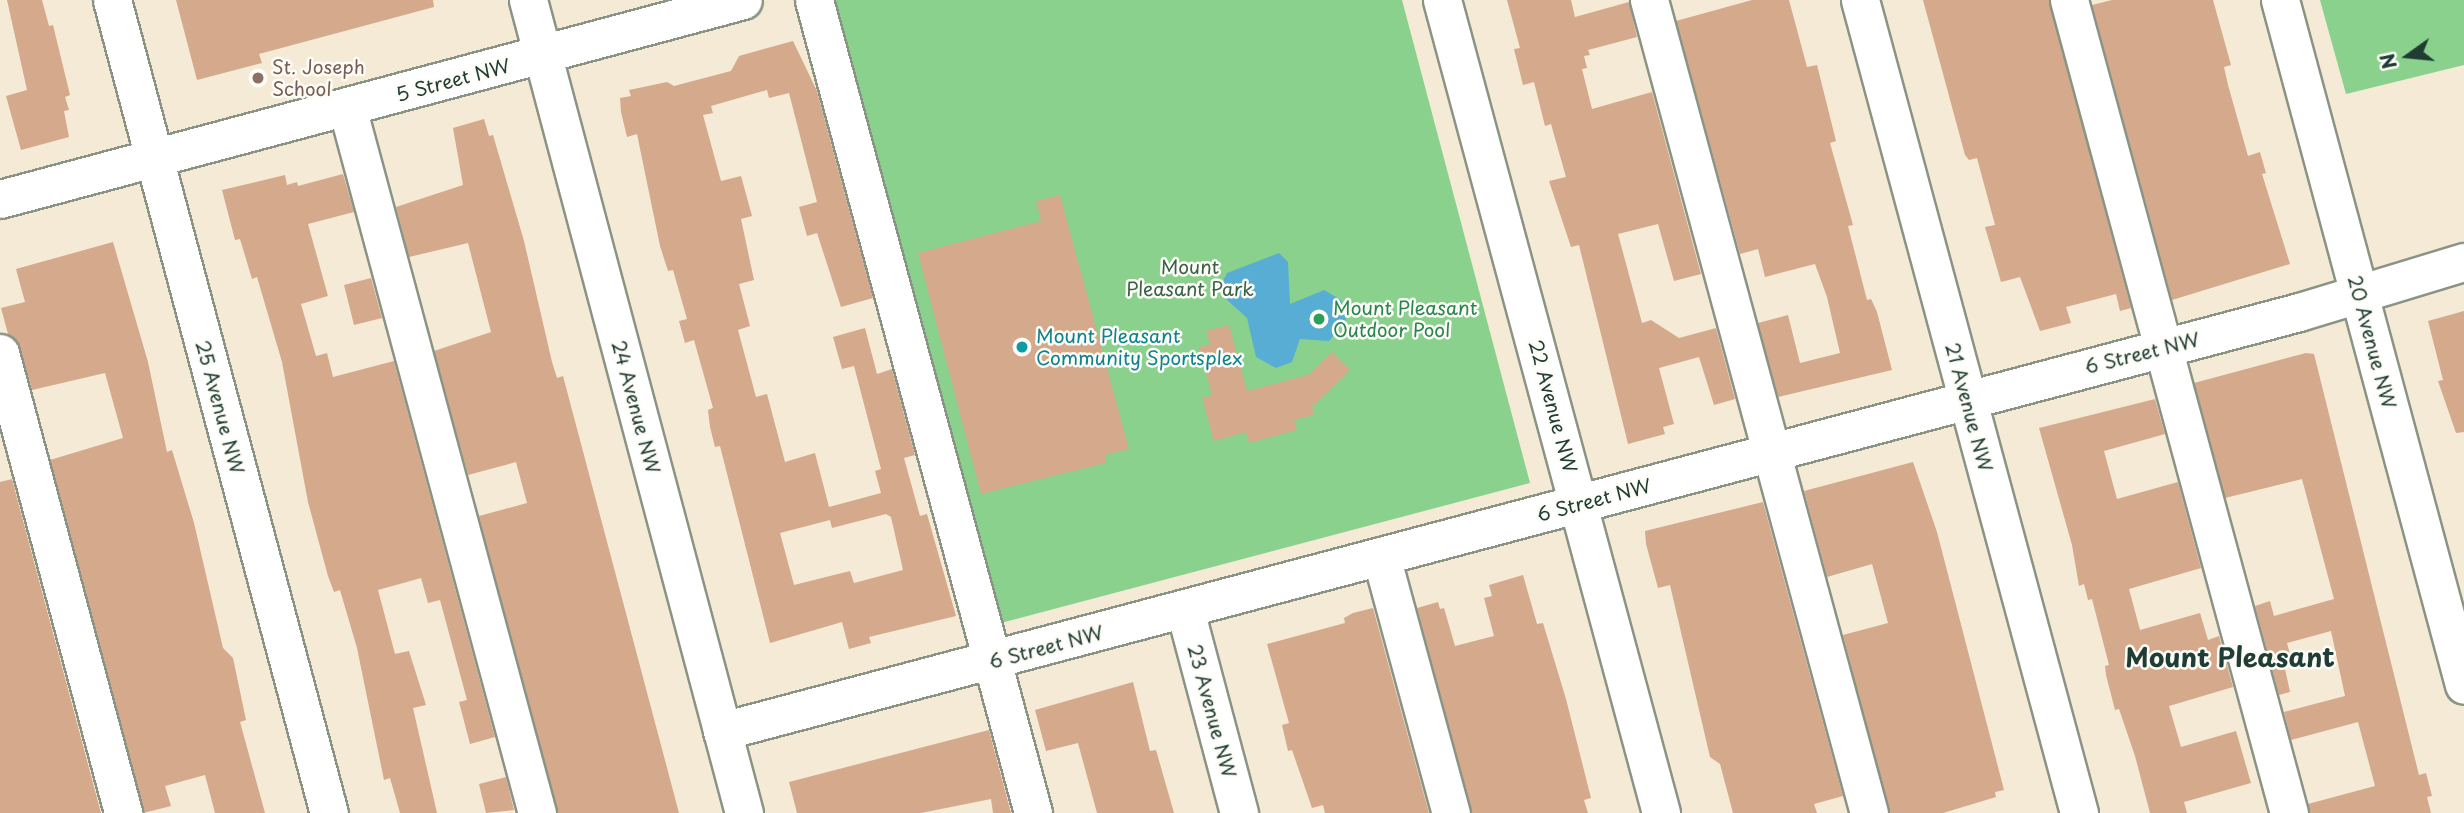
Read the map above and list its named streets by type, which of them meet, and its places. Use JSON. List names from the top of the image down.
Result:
{
  "streets": {
    "street": [
      "5 Street NW",
      "20 Avenue NW",
      "6 Street NW",
      "22 Avenue NW",
      "25 Avenue NW",
      "24 Avenue NW",
      "21 Avenue NW",
      "23 Avenue NW"
    ]
  },
  "crossings": [
    ["5 Street NW", "25 Avenue NW"],
    ["5 Street NW", "24 Avenue NW"],
    ["20 Avenue NW", "6 Street NW"],
    ["6 Street NW", "22 Avenue NW"],
    ["6 Street NW", "24 Avenue NW"],
    ["6 Street NW", "21 Avenue NW"],
    ["6 Street NW", "23 Avenue NW"]
  ],
  "districts": ["Mount Pleasant"],
  "parks": ["Mount Pleasant Park"],
  "places": ["St. Joseph School", "Mount Pleasant Outdoor Pool", "Mount Pleasant Community Sportsplex"],
  "north": "left"
}
